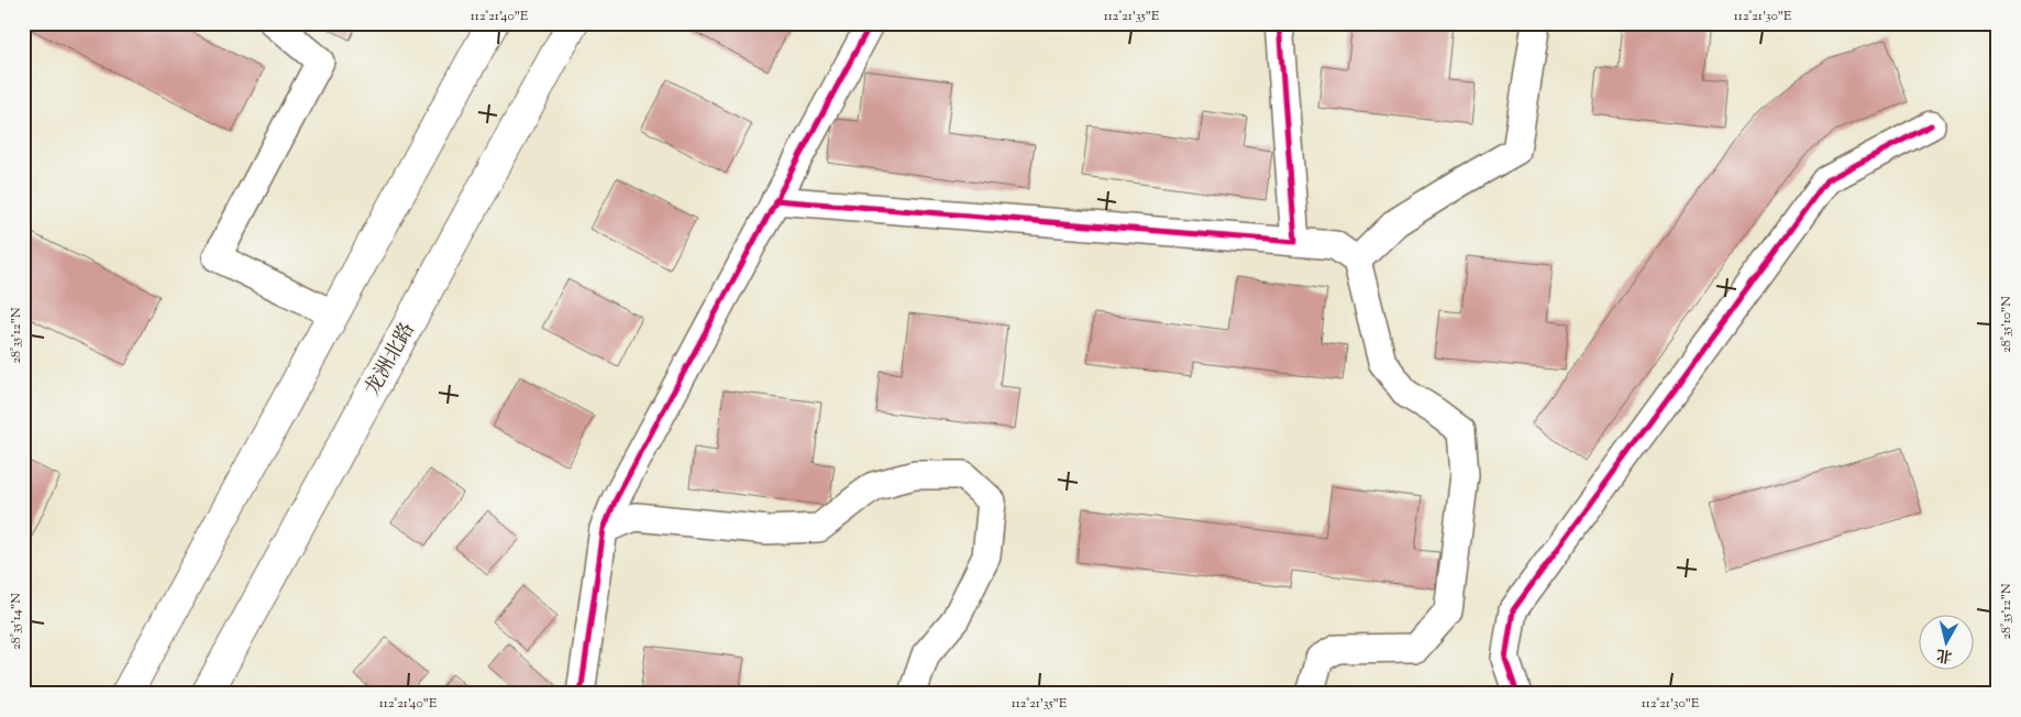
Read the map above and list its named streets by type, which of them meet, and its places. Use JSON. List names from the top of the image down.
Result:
{
  "streets": {
    "main road": ["龙洲北路"]
  },
  "north": "bottom",
  "coordinates": [
    "112°21'40\"E",
    "112°21'35\"E",
    "112°21'30\"E",
    "28°35'10\"N",
    "28°35'12\"N",
    "28°35'14\"N"
  ]
}
